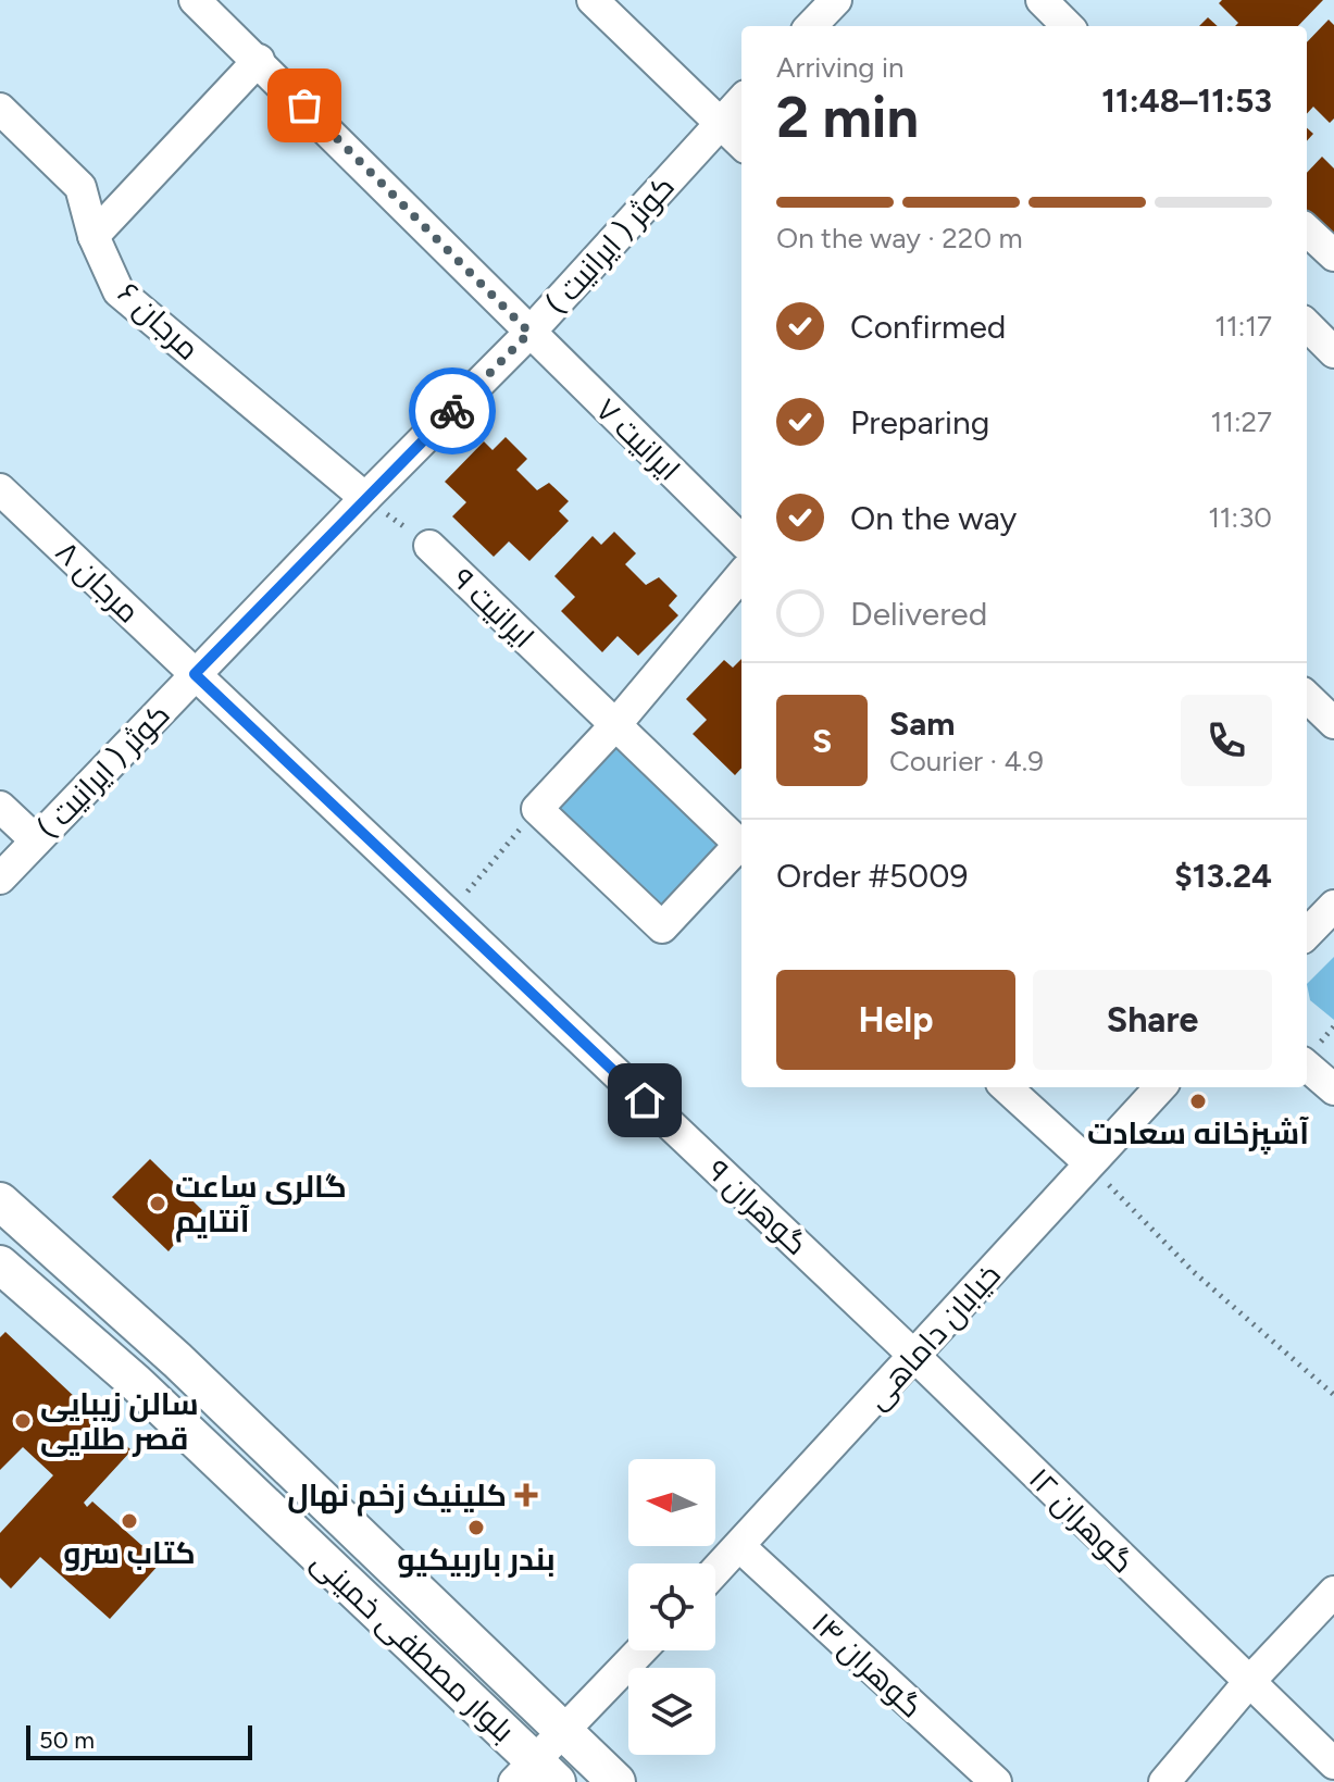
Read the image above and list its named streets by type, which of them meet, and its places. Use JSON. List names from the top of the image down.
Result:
{
  "streets": {
    "main road": ["بلوار مصطفی خمینی"],
    "street": [
      "کوثر ( ایرانیت )",
      "مرجان ۶",
      "ایرانیت ۷",
      "مرجان ۸",
      "ایرانیت ۹",
      "گوهران ۹",
      "خیابان داماهی",
      "گوهران ۱۲",
      "گوهران ۱۴"
    ]
  },
  "crossings": [
    ["کوثر ( ایرانیت )", "مرجان ۶"],
    ["کوثر ( ایرانیت )", "ایرانیت ۷"],
    ["کوثر ( ایرانیت )", "مرجان ۸"],
    ["کوثر ( ایرانیت )", "ایرانیت ۹"],
    ["مرجان ۶", "ایرانیت ۹"],
    ["مرجان ۸", "گوهران ۹"],
    ["گوهران ۹", "خیابان داماهی"],
    ["گوهران ۹", "گوهران ۱۲"],
    ["خیابان داماهی", "گوهران ۱۲"],
    ["خیابان داماهی", "گوهران ۱۴"]
  ],
  "places": {
    "other": [
      "آشپزخانه سعادت",
      "گالری ساعت آنتایم",
      "سالن زیبایی قصر طلایی",
      "کتاب سرو",
      "بندر باربیکیو"
    ],
    "health": ["کلینیک زخم نهال"]
  },
  "scale_bar": "50 m",
  "north": "left",
  "page": {
    "heading": ["2 min", "Arriving in", "11:48–11:53"],
    "panel": [
      "Sam",
      "Courier · 4.9",
      "Order #5009",
      "$13.24"
    ],
    "bar": "On the way · 220 m",
    "list": [
      ["Confirmed", "11:17"],
      ["Preparing", "11:27"],
      ["On the way", "11:30"],
      "Delivered"
    ],
    "round": "S",
    "buttons": ["Help", "Share"],
    "scale": "50 m"
  }
}
